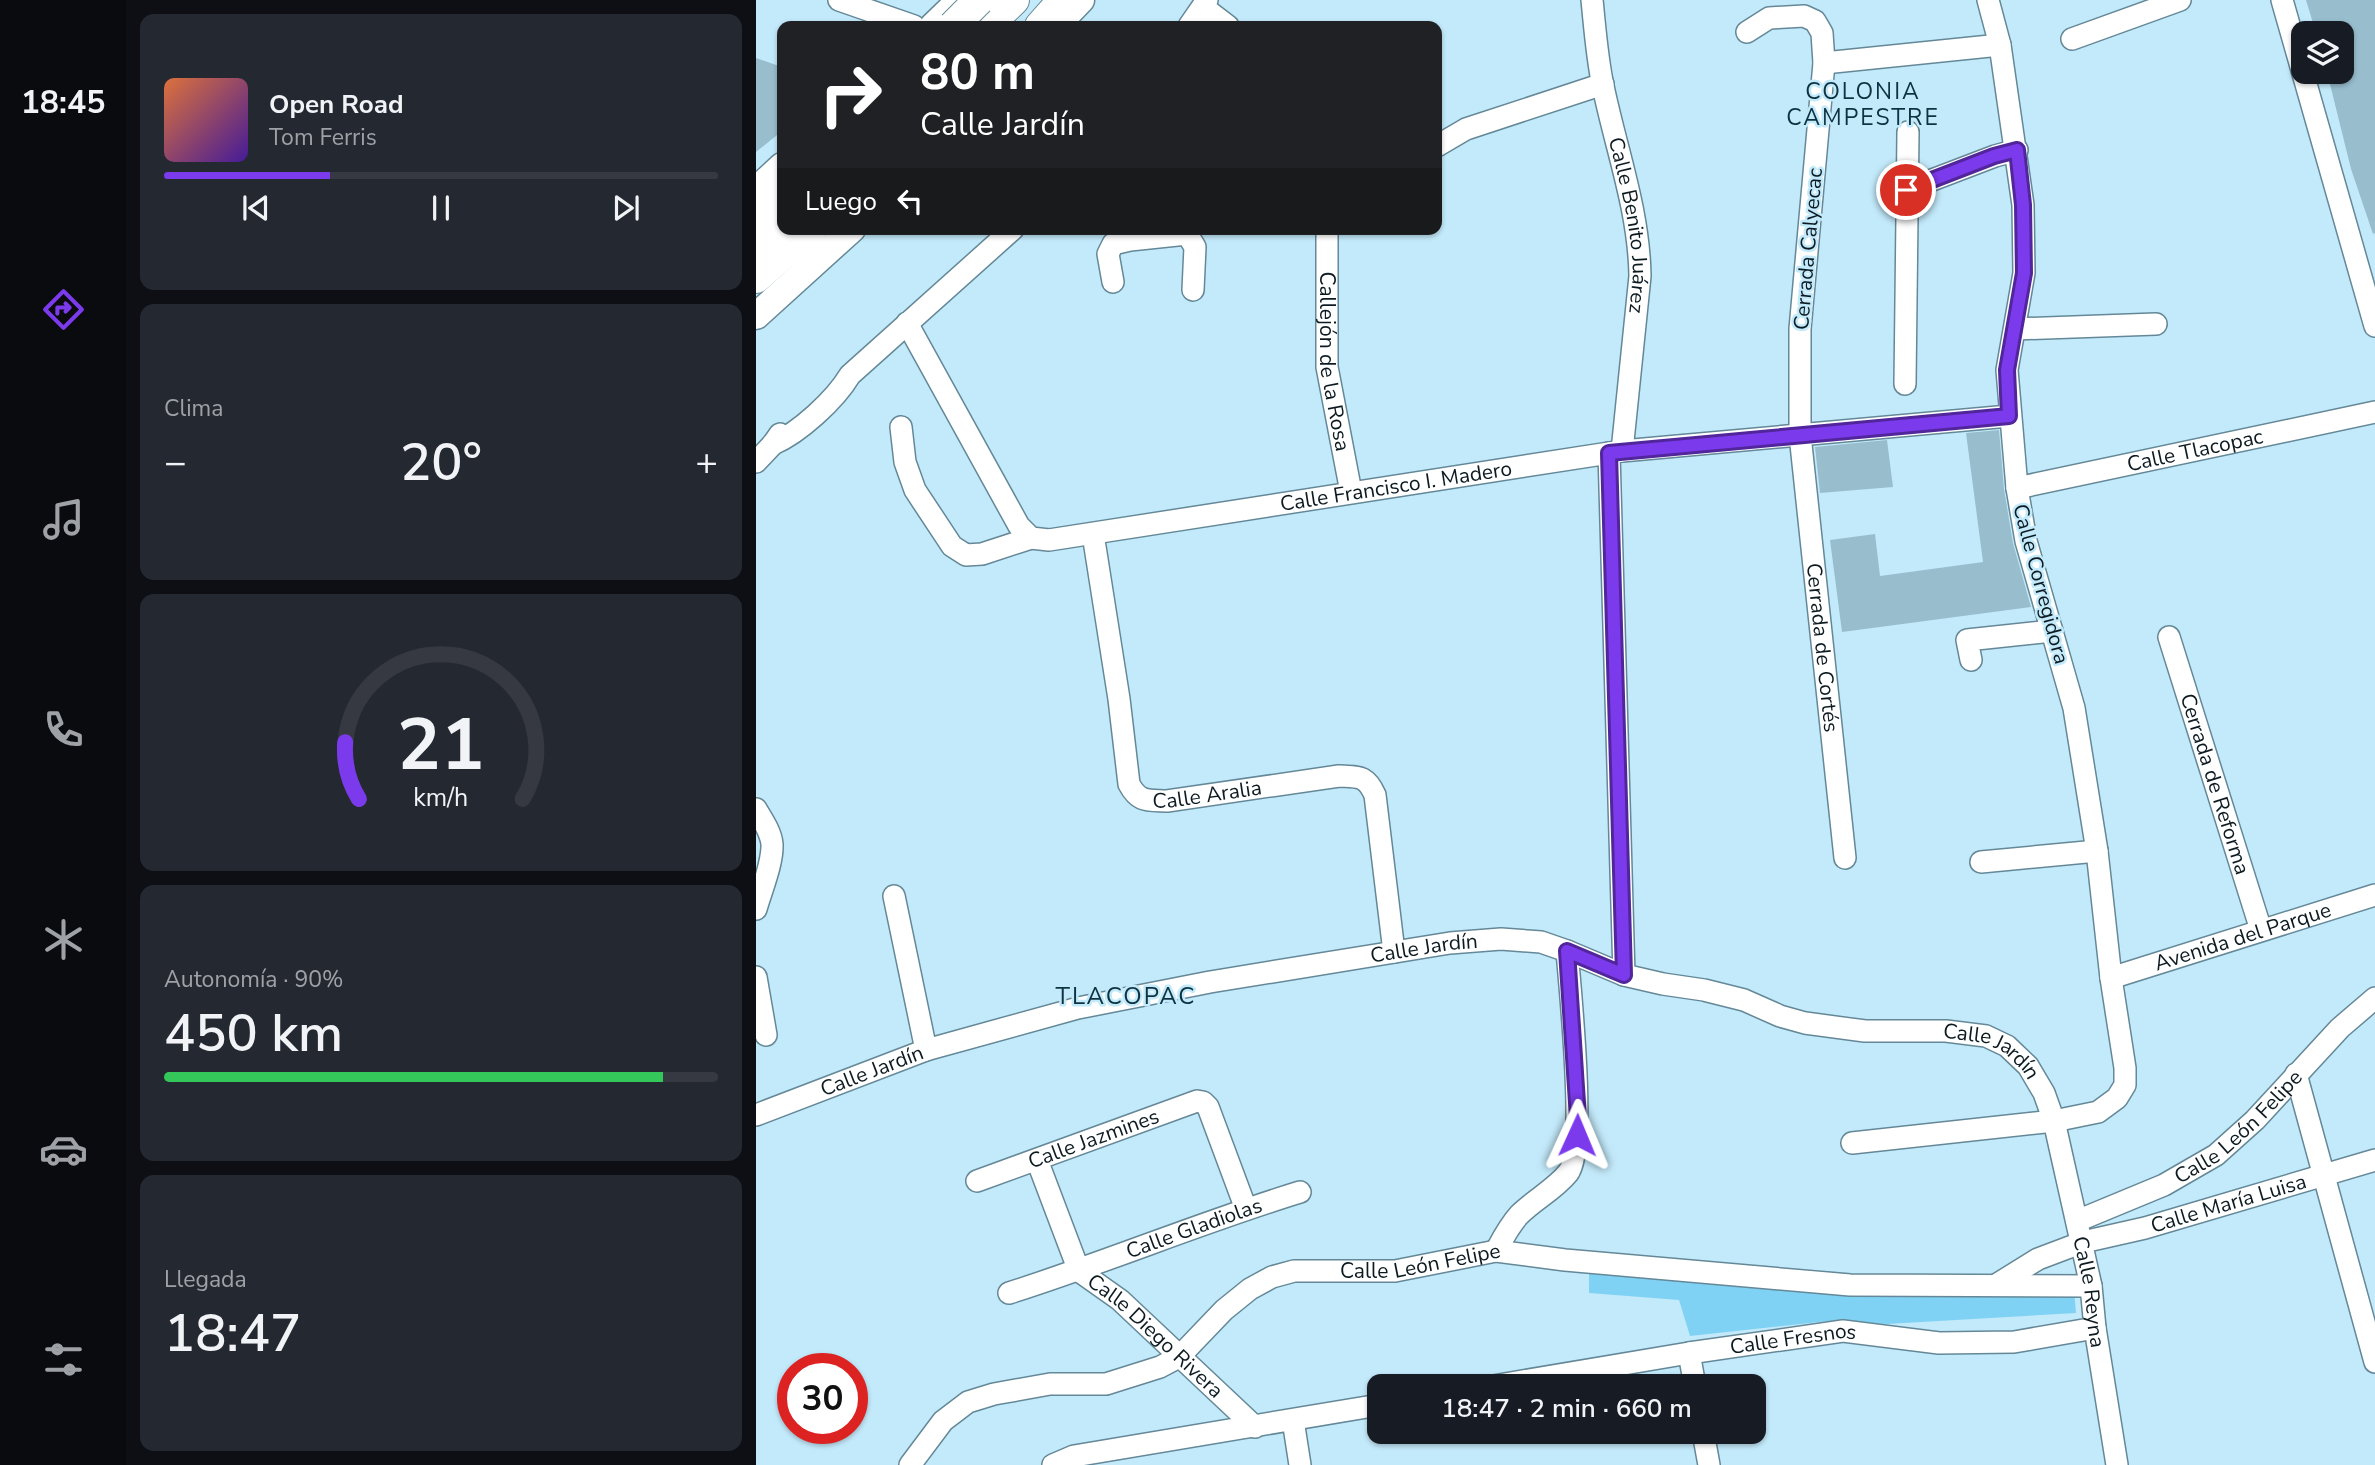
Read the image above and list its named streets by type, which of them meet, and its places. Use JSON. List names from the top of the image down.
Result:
{
  "streets": {
    "street": [
      "Calle Benito Juárez",
      "Cerrada Calyecac",
      "Callejón de la Rosa",
      "Calle Tlacopac",
      "Calle Francisco I. Madero",
      "Calle Corregidora",
      "Cerrada de Cortés",
      "Cerrada de Reforma",
      "Calle Aralia",
      "Avenida del Parque",
      "Calle Jardín",
      "Calle León Felipe",
      "Calle Jazmines",
      "Calle María Luisa",
      "Calle Gladiolas",
      "Calle Reyna",
      "Calle Diego Rivera",
      "Calle Fresnos"
    ]
  },
  "crossings": [
    ["Calle Benito Juárez", "Calle Francisco I. Madero"],
    ["Calle Benito Juárez", "Calle Jardín"],
    ["Cerrada Calyecac", "Calle Francisco I. Madero"],
    ["Cerrada Calyecac", "Cerrada de Cortés"],
    ["Callejón de la Rosa", "Calle Francisco I. Madero"],
    ["Calle Tlacopac", "Calle Corregidora"],
    ["Calle Francisco I. Madero", "Calle Corregidora"],
    ["Calle Francisco I. Madero", "Cerrada de Cortés"],
    ["Calle Francisco I. Madero", "Calle Aralia"],
    ["Calle Corregidora", "Avenida del Parque"],
    ["Calle Corregidora", "Calle Jardín"],
    ["Calle Corregidora", "Calle Reyna"],
    ["Cerrada de Reforma", "Avenida del Parque"],
    ["Calle Aralia", "Calle Jardín"],
    ["Calle Jardín", "Calle Reyna"],
    ["Calle León Felipe", "Calle María Luisa"],
    ["Calle León Felipe", "Calle Reyna"],
    ["Calle León Felipe", "Calle Diego Rivera"],
    ["Calle Jazmines", "Calle Gladiolas"],
    ["Calle Jazmines", "Calle Diego Rivera"],
    ["Calle María Luisa", "Calle Reyna"],
    ["Calle Gladiolas", "Calle Diego Rivera"],
    ["Calle Reyna", "Calle Fresnos"]
  ],
  "districts": ["COLONIA CAMPESTRE", "TLACOPAC"],
  "page": {
    "tabs": "18:45",
    "turn": ["80 m", "Calle Jardín"],
    "song": ["Open Road", "Tom Ferris"],
    "then": "Luego",
    "tile": [
      "Clima",
      ["Autonomía · 90%", "450 km"],
      ["Llegada", "18:47"]
    ],
    "heat": ["−", "20°", "+"],
    "limit": "30",
    "trip": "18:47 · 2 min · 660 m",
    "gauge": ["21", "km/h"]
  }
}
